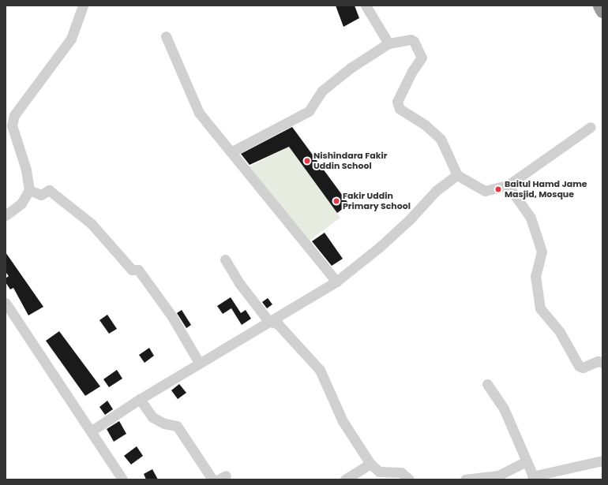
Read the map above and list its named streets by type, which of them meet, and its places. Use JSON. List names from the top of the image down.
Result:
{
  "places": ["Nishindara Fakir Uddin School", "Baitul Hamd Jame Masjid, Mosque", "Fakir Uddin Primary School"]
}
